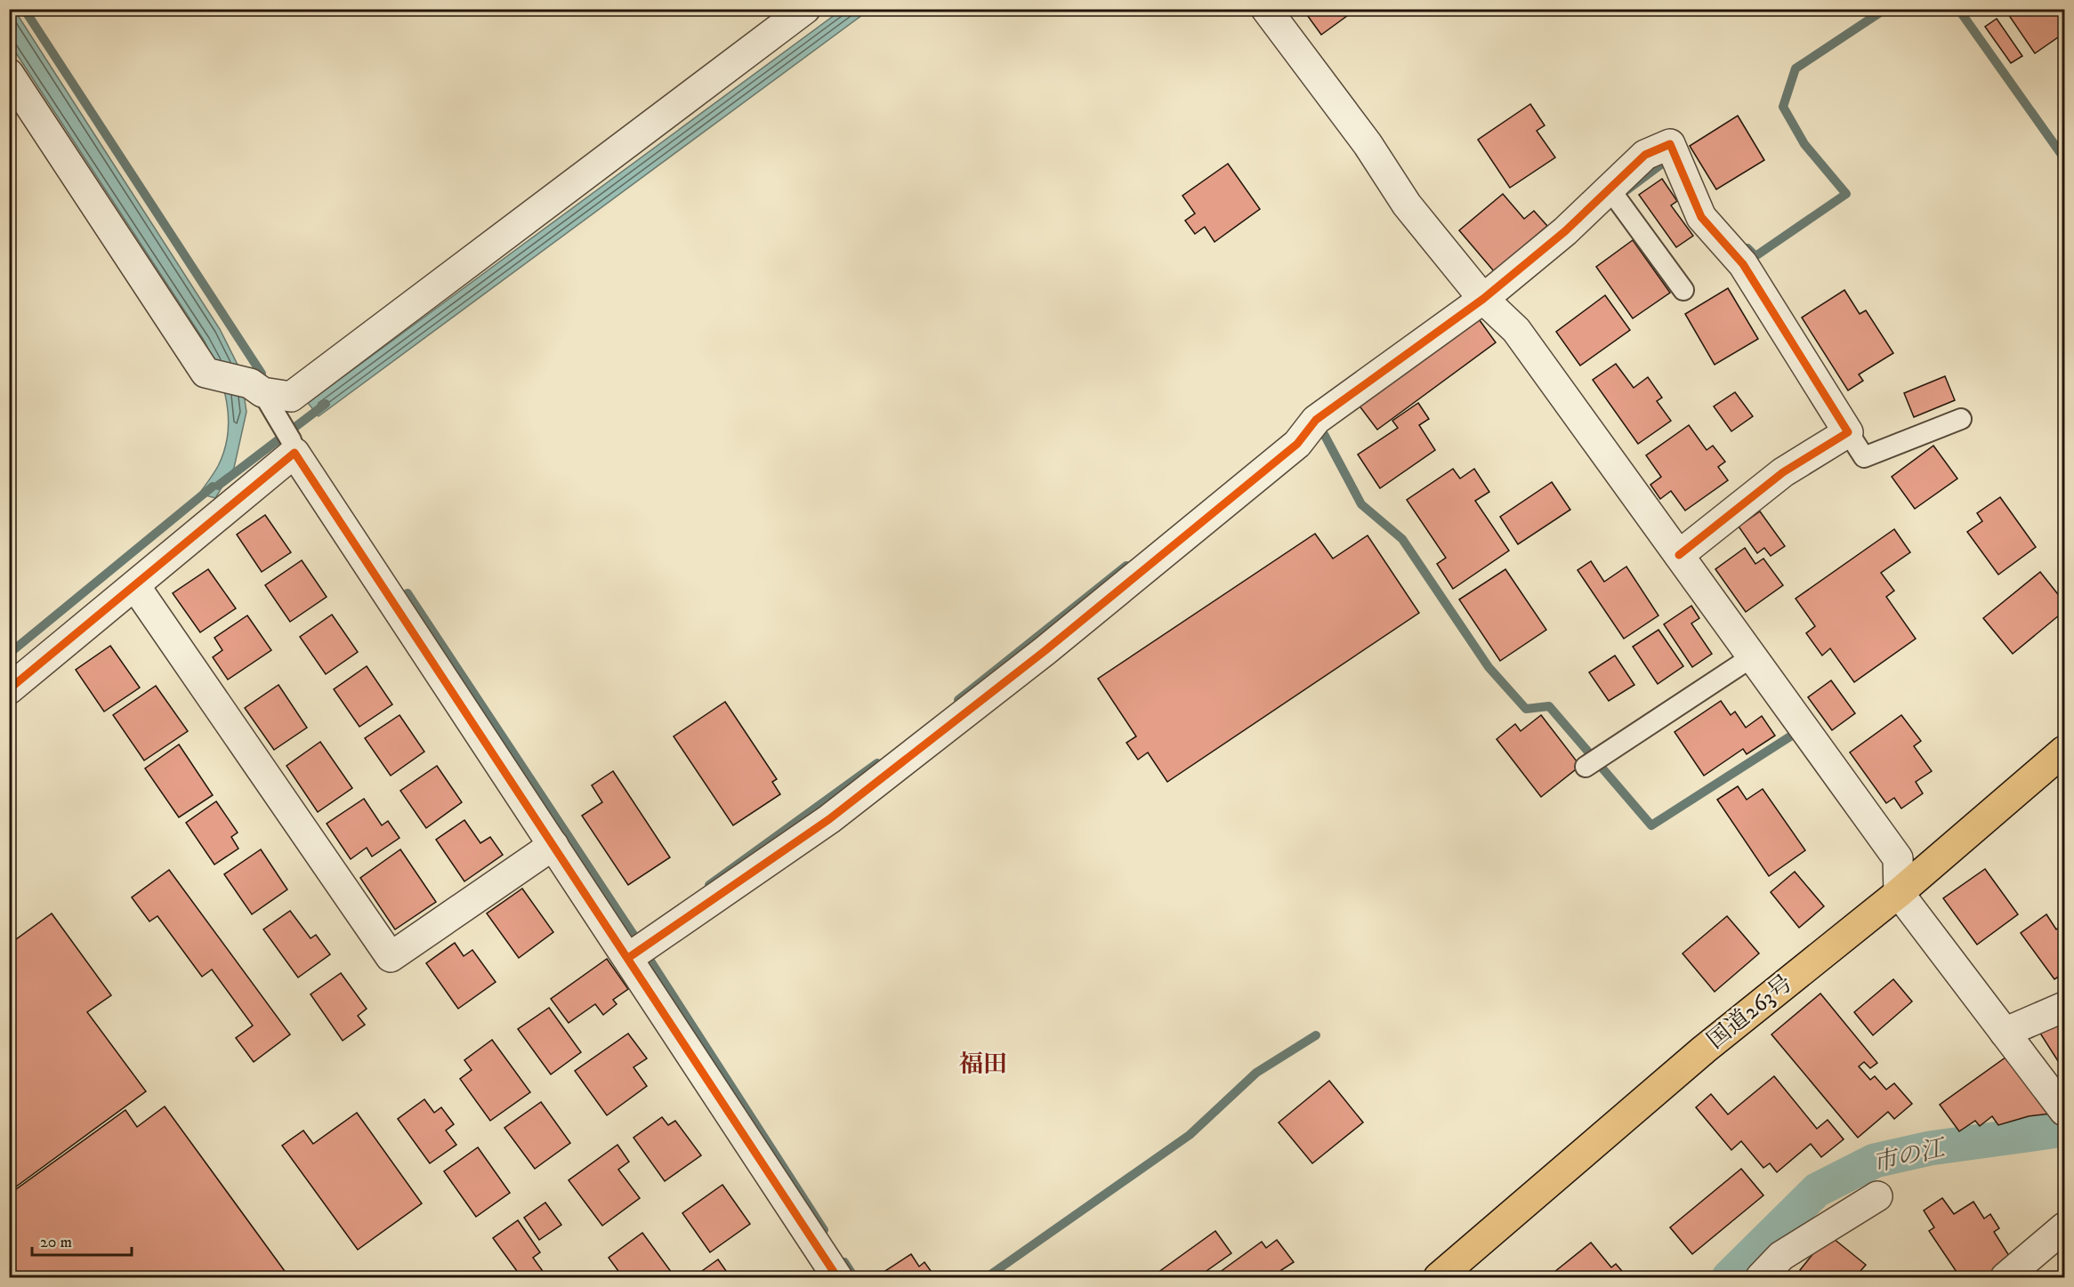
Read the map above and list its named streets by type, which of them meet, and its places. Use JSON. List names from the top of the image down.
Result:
{
  "streets": {
    "highway": ["国道263号"]
  },
  "districts": ["福田"],
  "water": ["市の江"],
  "scale_bar": "20 m"
}
